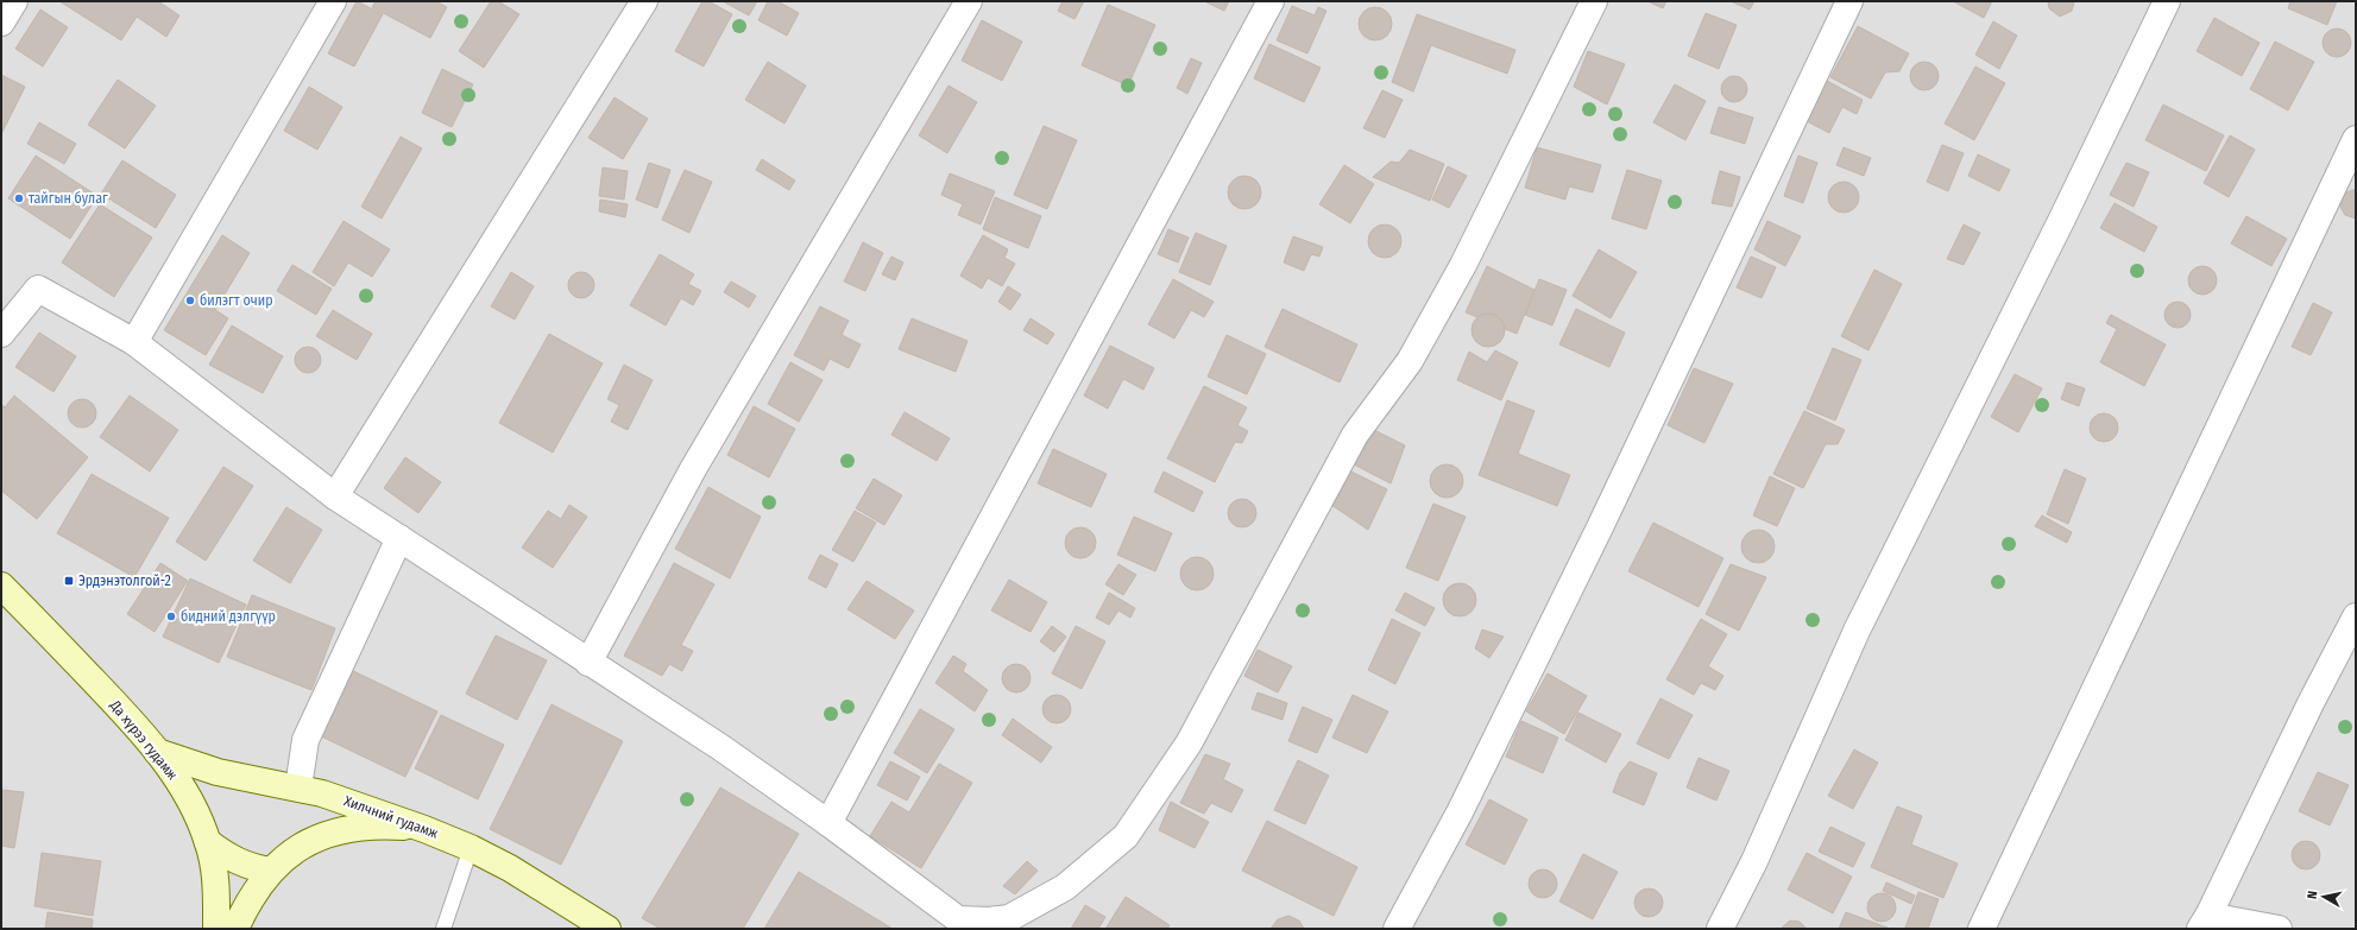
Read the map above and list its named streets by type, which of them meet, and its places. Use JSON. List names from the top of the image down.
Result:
{
  "streets": {
    "main road": ["Да хүрээ гудамж", "Хилчний гудамж"]
  },
  "crossings": [
    ["Да хүрээ гудамж", "Хилчний гудамж"]
  ],
  "places": {
    "other": ["тайгын булаг", "билэгт очир", "бидний дэлгүүр"],
    "transit": ["Эрдэнэтолгой-2"]
  },
  "north": "left"
}
